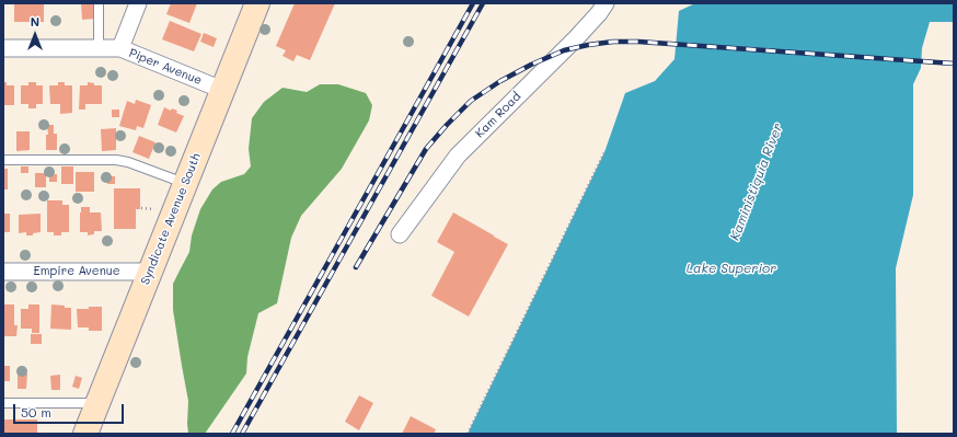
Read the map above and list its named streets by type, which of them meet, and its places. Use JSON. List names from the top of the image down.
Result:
{
  "streets": {
    "street": [
      "Piper Avenue",
      "Kam Road",
      "Syndicate Avenue South",
      "Empire Avenue"
    ]
  },
  "crossings": [
    ["Piper Avenue", "Syndicate Avenue South"],
    ["Syndicate Avenue South", "Empire Avenue"]
  ],
  "water": ["Kaministiquia River", "Lake Superior"],
  "scale_bar": "50 m",
  "north": "top"
}
